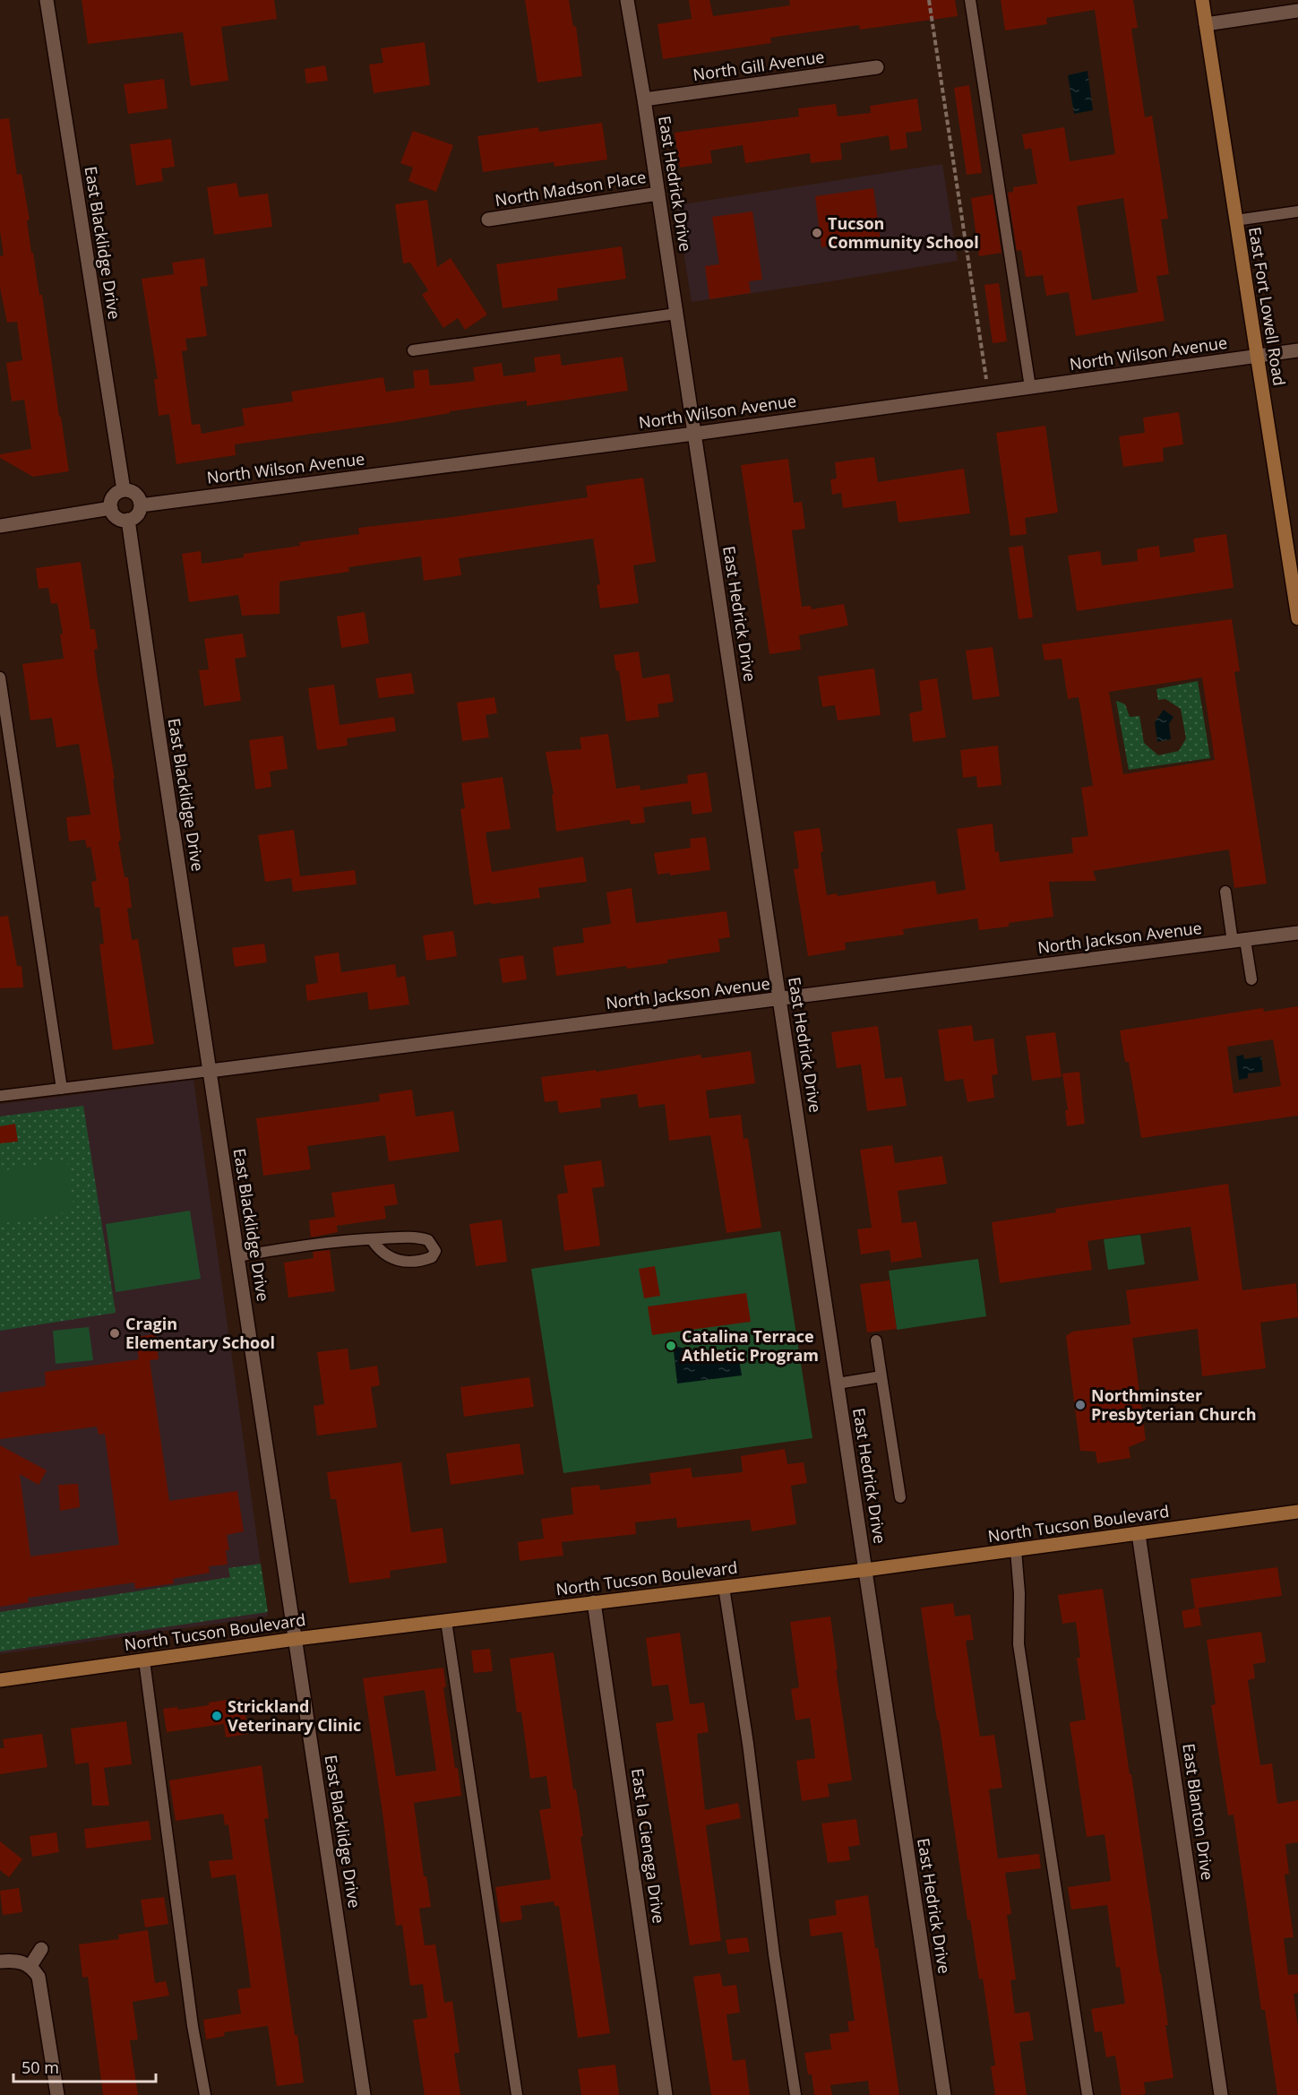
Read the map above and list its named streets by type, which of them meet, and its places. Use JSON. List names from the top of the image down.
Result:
{
  "streets": {
    "main road": ["East Fort Lowell Road", "North Tucson Boulevard"],
    "street": [
      "North Gill Avenue",
      "East Hedrick Drive",
      "North Madson Place",
      "East Blacklidge Drive",
      "North Wilson Avenue",
      "North Jackson Avenue",
      "East Blanton Drive",
      "East la Cienega Drive"
    ]
  },
  "crossings": [
    ["North Gill Avenue", "East Hedrick Drive"],
    ["East Hedrick Drive", "North Madson Place"],
    ["East Hedrick Drive", "North Wilson Avenue"],
    ["East Hedrick Drive", "North Jackson Avenue"],
    ["East Hedrick Drive", "North Tucson Boulevard"],
    ["East Blacklidge Drive", "North Wilson Avenue"],
    ["East Blacklidge Drive", "North Jackson Avenue"],
    ["East Blacklidge Drive", "North Tucson Boulevard"],
    ["East Fort Lowell Road", "North Wilson Avenue"],
    ["North Tucson Boulevard", "East Blanton Drive"],
    ["North Tucson Boulevard", "East la Cienega Drive"]
  ],
  "places": [
    "Tucson Community School",
    "Cragin Elementary School",
    "Catalina Terrace Athletic Program",
    "Northminster Presbyterian Church",
    "Strickland Veterinary Clinic"
  ],
  "scale_bar": "50 m"
}
